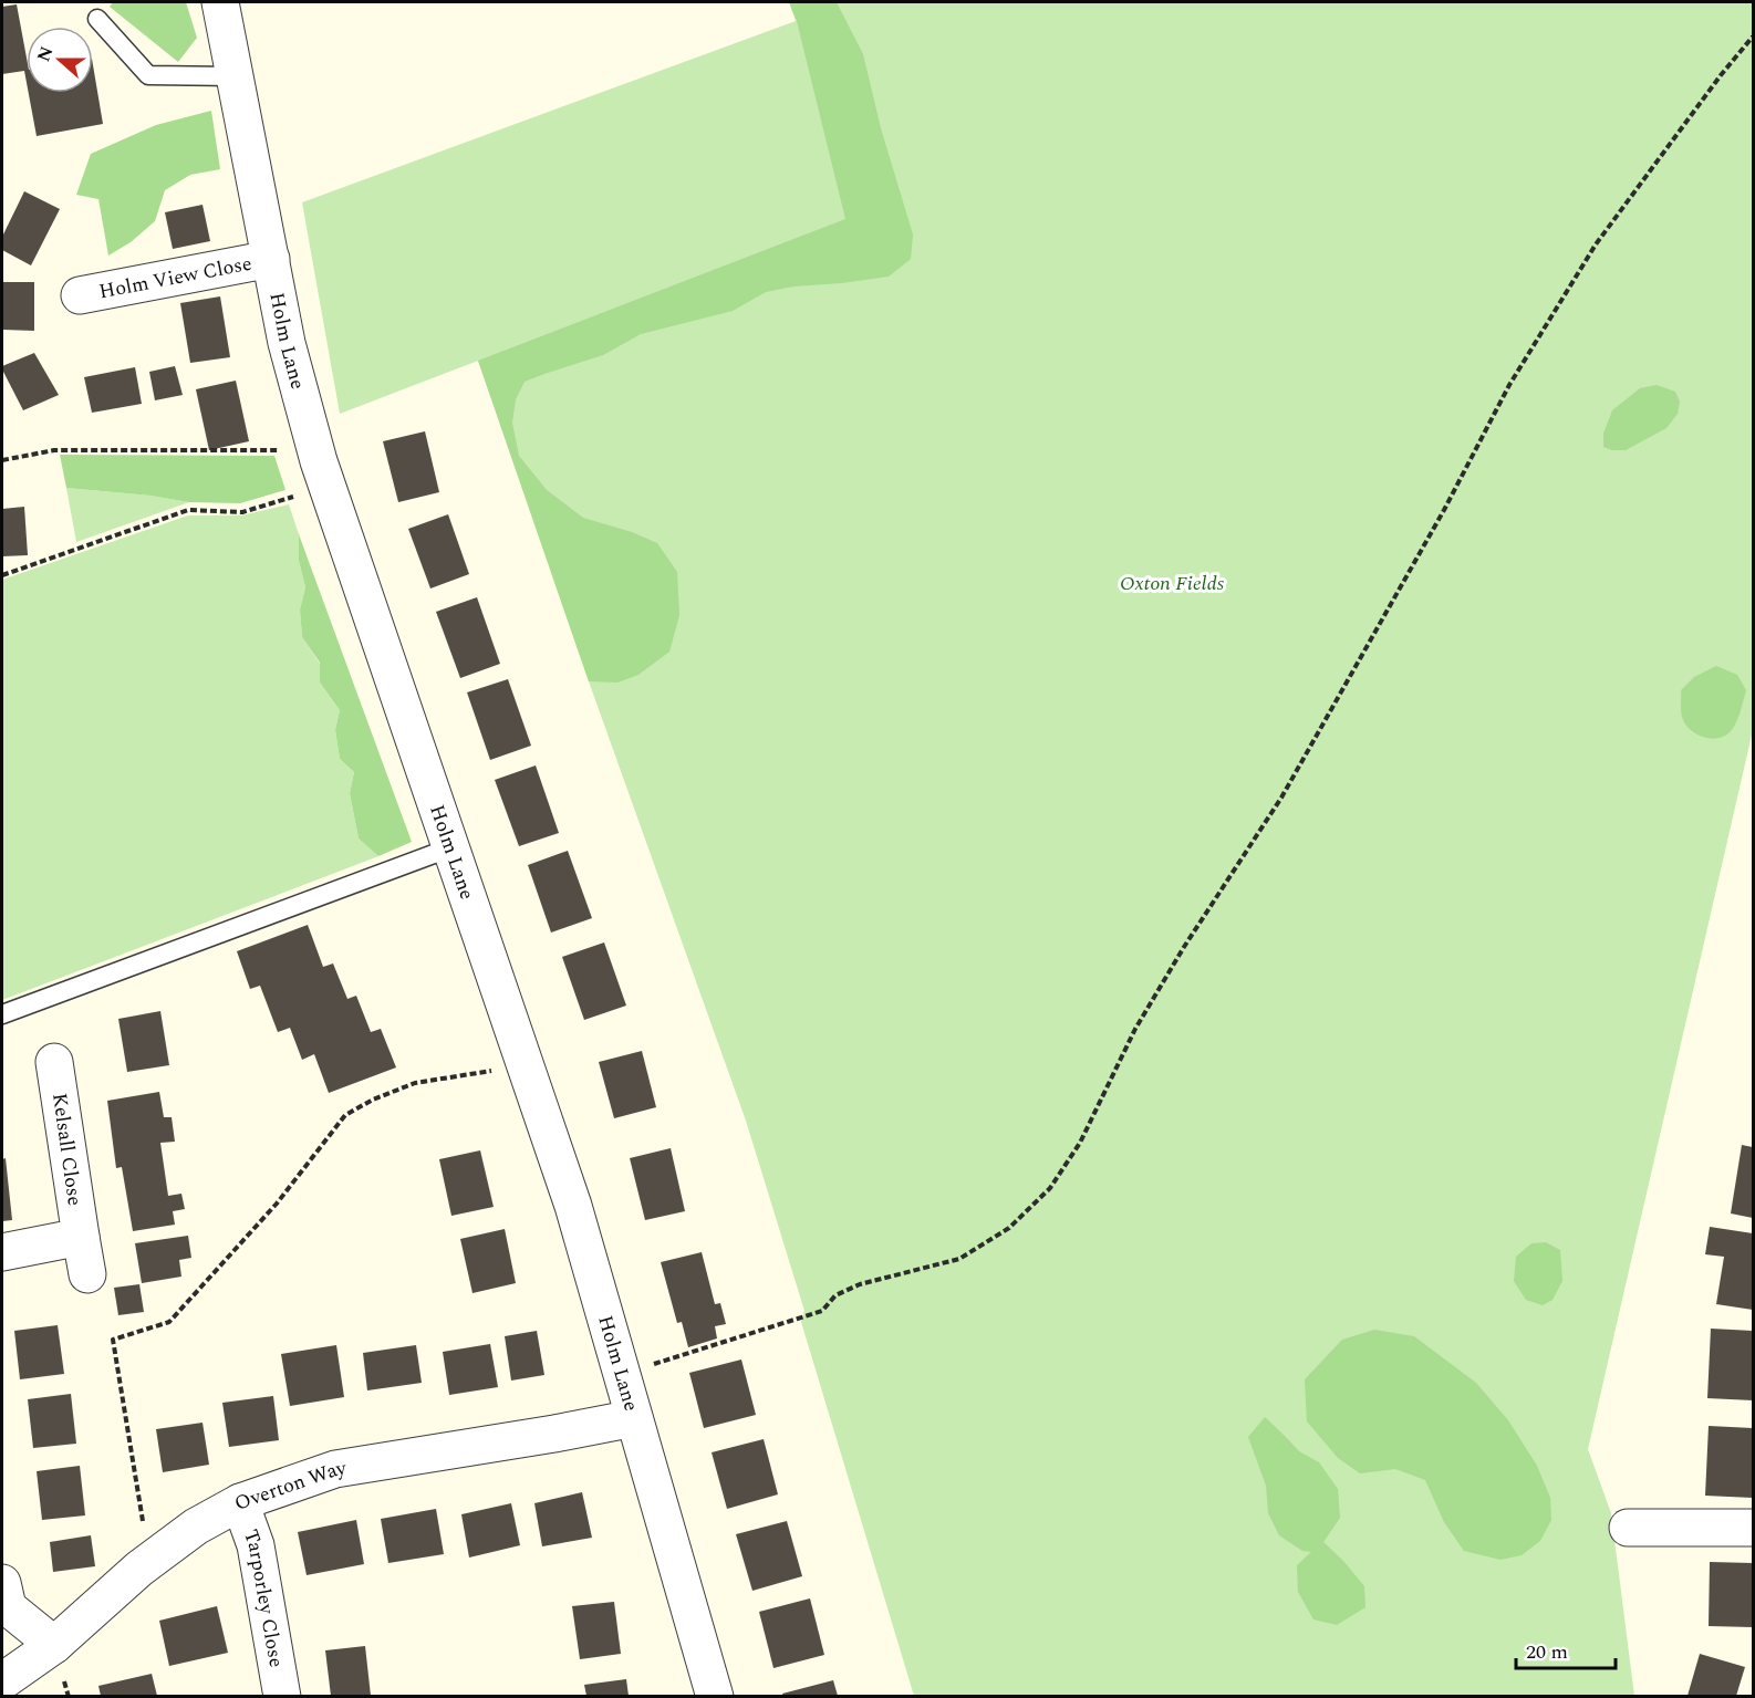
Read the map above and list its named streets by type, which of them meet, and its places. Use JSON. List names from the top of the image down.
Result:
{
  "streets": {
    "street": [
      "Holm View Close",
      "Holm Lane",
      "Kelsall Close",
      "Overton Way",
      "Tarporley Close"
    ]
  },
  "crossings": [
    ["Holm View Close", "Holm Lane"],
    ["Holm Lane", "Overton Way"],
    ["Overton Way", "Tarporley Close"]
  ],
  "parks": ["Oxton Fields"],
  "scale_bar": "20 m",
  "north": "left"
}
